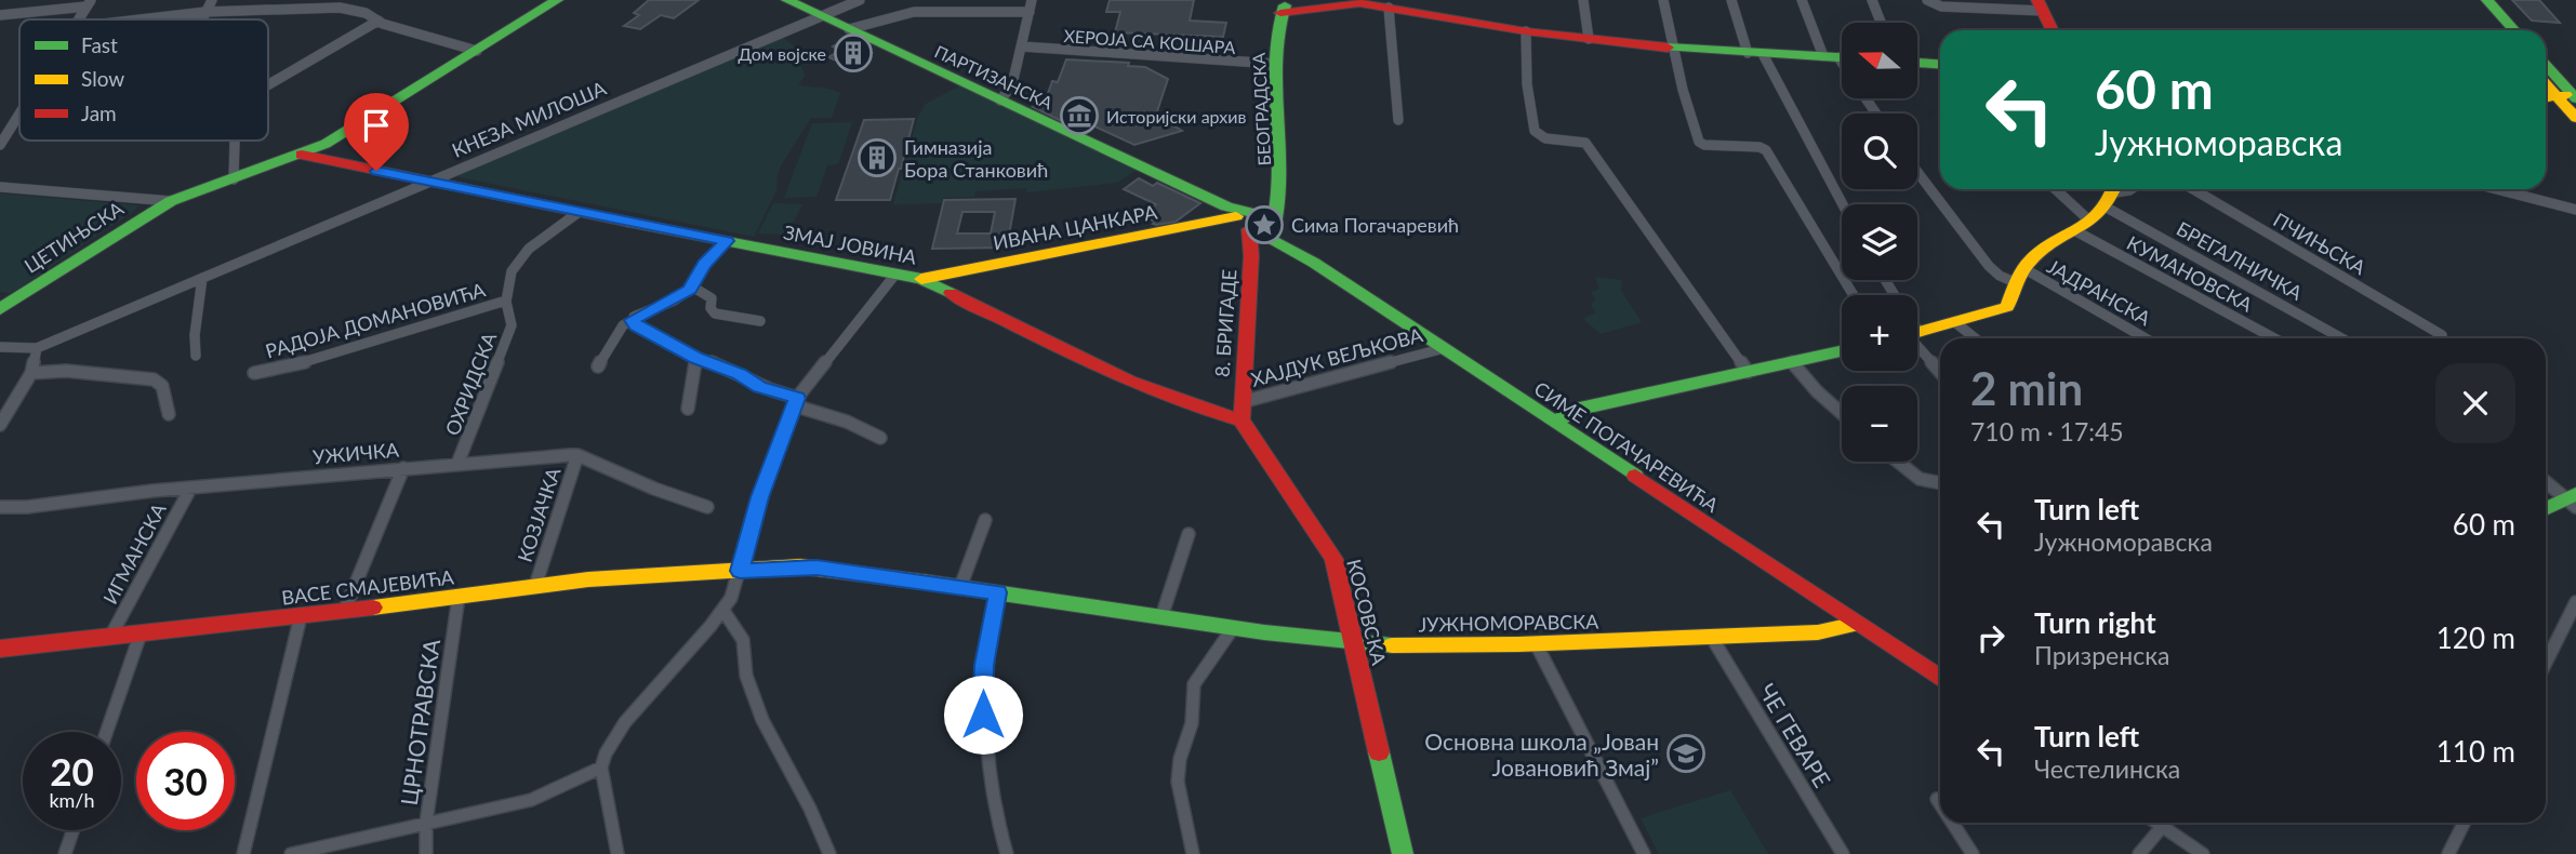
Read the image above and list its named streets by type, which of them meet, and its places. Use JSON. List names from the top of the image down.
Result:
{
  "streets": {
    "street": [
      "ХЕРОЈА СА КОШАРА",
      "ПАРТИЗАНСКА",
      "БЕОГРАДСКА",
      "КНЕЗА МИЛОША",
      "ИВАНА ЦАНКАРА",
      "ЦЕТИЊСКА",
      "ПЧИЊСКА",
      "ЗМАЈ ЈОВИНА",
      "БРЕГАЛНИЧКА",
      "КУМАНОВСКА",
      "ЈАДРАНСКА",
      "РАДОЈА ДОМАНОВИЋА",
      "8. БРИГАДЕ",
      "ХАЈДУК ВЕЉКОВА",
      "ОХРИДСКА",
      "СИМЕ ПОГАЧАРЕВИЋА",
      "УЖИЧКА",
      "КОЗЈАЧКА",
      "ИГМАНСКА",
      "ВАСЕ СМАЈЕВИЋА",
      "КОСОВСКА",
      "ЈУЖНОМОРАВСКА",
      "ЦРНОТРАВСКА",
      "ЧЕ ГЕВАРЕ"
    ]
  },
  "crossings": [
    ["ХЕРОЈА СА КОШАРА", "БЕОГРАДСКА"],
    ["ПАРТИЗАНСКА", "БЕОГРАДСКА"],
    ["ПАРТИЗАНСКА", "КНЕЗА МИЛОША"],
    ["ПАРТИЗАНСКА", "ИВАНА ЦАНКАРА"],
    ["ПАРТИЗАНСКА", "8. БРИГАДЕ"],
    ["ПАРТИЗАНСКА", "СИМЕ ПОГАЧАРЕВИЋА"],
    ["БЕОГРАДСКА", "ИВАНА ЦАНКАРА"],
    ["БЕОГРАДСКА", "8. БРИГАДЕ"],
    ["БЕОГРАДСКА", "СИМЕ ПОГАЧАРЕВИЋА"],
    ["КНЕЗА МИЛОША", "ЗМАЈ ЈОВИНА"],
    ["ИВАНА ЦАНКАРА", "ЗМАЈ ЈОВИНА"],
    ["ИВАНА ЦАНКАРА", "8. БРИГАДЕ"],
    ["ИВАНА ЦАНКАРА", "СИМЕ ПОГАЧАРЕВИЋА"],
    ["ЦЕТИЊСКА", "ЗМАЈ ЈОВИНА"],
    ["ЗМАЈ ЈОВИНА", "ОХРИДСКА"],
    ["ЗМАЈ ЈОВИНА", "КОСОВСКА"],
    ["РАДОЈА ДОМАНОВИЋА", "ОХРИДСКА"],
    ["8. БРИГАДЕ", "ХАЈДУК ВЕЉКОВА"],
    ["8. БРИГАДЕ", "СИМЕ ПОГАЧАРЕВИЋА"],
    ["ХАЈДУК ВЕЉКОВА", "СИМЕ ПОГАЧАРЕВИЋА"],
    ["ОХРИДСКА", "УЖИЧКА"],
    ["СИМЕ ПОГАЧАРЕВИЋА", "ЈУЖНОМОРАВСКА"],
    ["УЖИЧКА", "КОЗЈАЧКА"],
    ["УЖИЧКА", "ИГМАНСКА"],
    ["КОЗЈАЧКА", "ВАСЕ СМАЈЕВИЋА"],
    ["ИГМАНСКА", "ВАСЕ СМАЈЕВИЋА"],
    ["ВАСЕ СМАЈЕВИЋА", "ЈУЖНОМОРАВСКА"],
    ["ВАСЕ СМАЈЕВИЋА", "ЦРНОТРАВСКА"],
    ["КОСОВСКА", "ЈУЖНОМОРАВСКА"],
    ["ЈУЖНОМОРАВСКА", "ЧЕ ГЕВАРЕ"]
  ],
  "places": {
    "building": ["Дом војске", "Гимназија Бора Станковић"],
    "museum": ["Историјски архив"],
    "place": ["Сима Погачаревић"],
    "school or university": ["Основна школа „Јован Јовановић Змај”"]
  },
  "legend": ["Fast", "Slow", "Jam"],
  "north": "left",
  "page": {
    "map_buttons": ["+", "−"],
    "turn": ["60 m", "Јужноморавска"],
    "heading": ["2 min", "710 m · 17:45"],
    "list": [
      {
        "name": "Turn left",
        "note": "Јужноморавска",
        "value": "60 m"
      },
      {
        "name": "Turn right",
        "note": "Призренска",
        "value": "120 m"
      },
      {
        "name": "Turn left",
        "note": "Честелинска",
        "value": "110 m"
      }
    ],
    "speed": "20 km/h",
    "limit": "30"
  }
}
